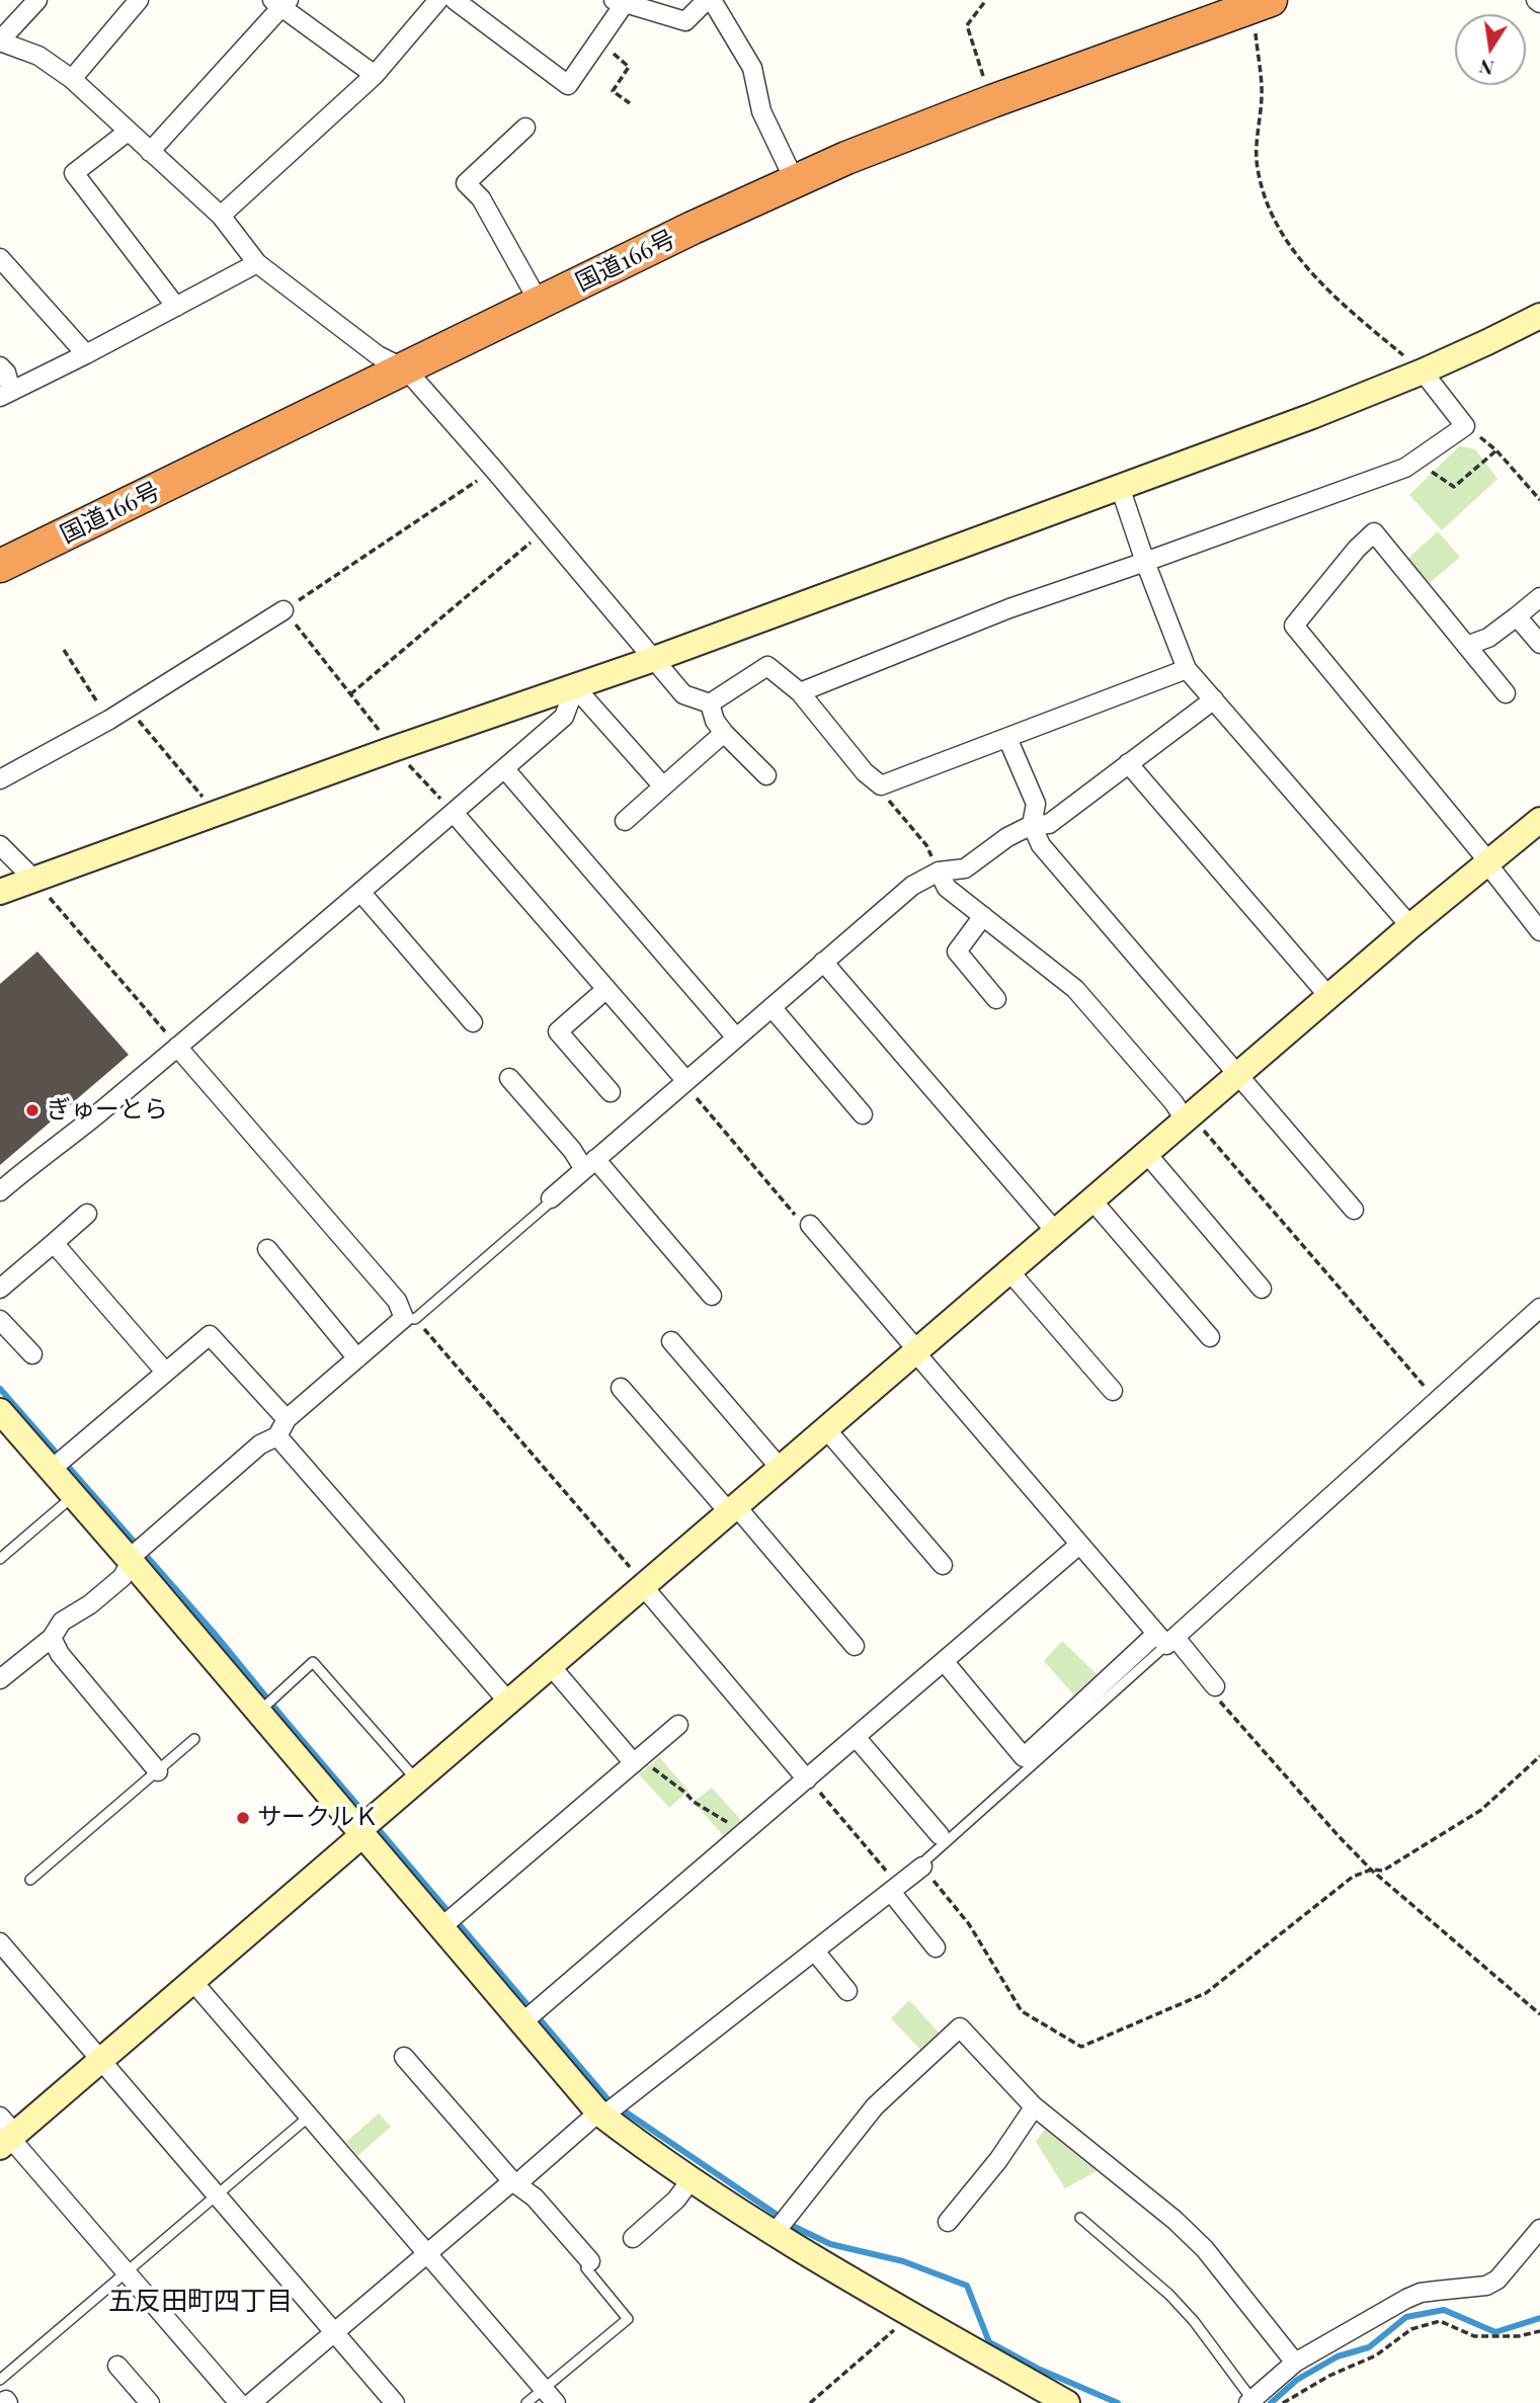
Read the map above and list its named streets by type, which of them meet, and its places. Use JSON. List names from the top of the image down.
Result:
{
  "streets": {
    "highway": ["国道166号"]
  },
  "districts": ["五反田町四丁目"],
  "places": ["ぎゅーとら", "サークルＫ"],
  "north": "bottom"
}
